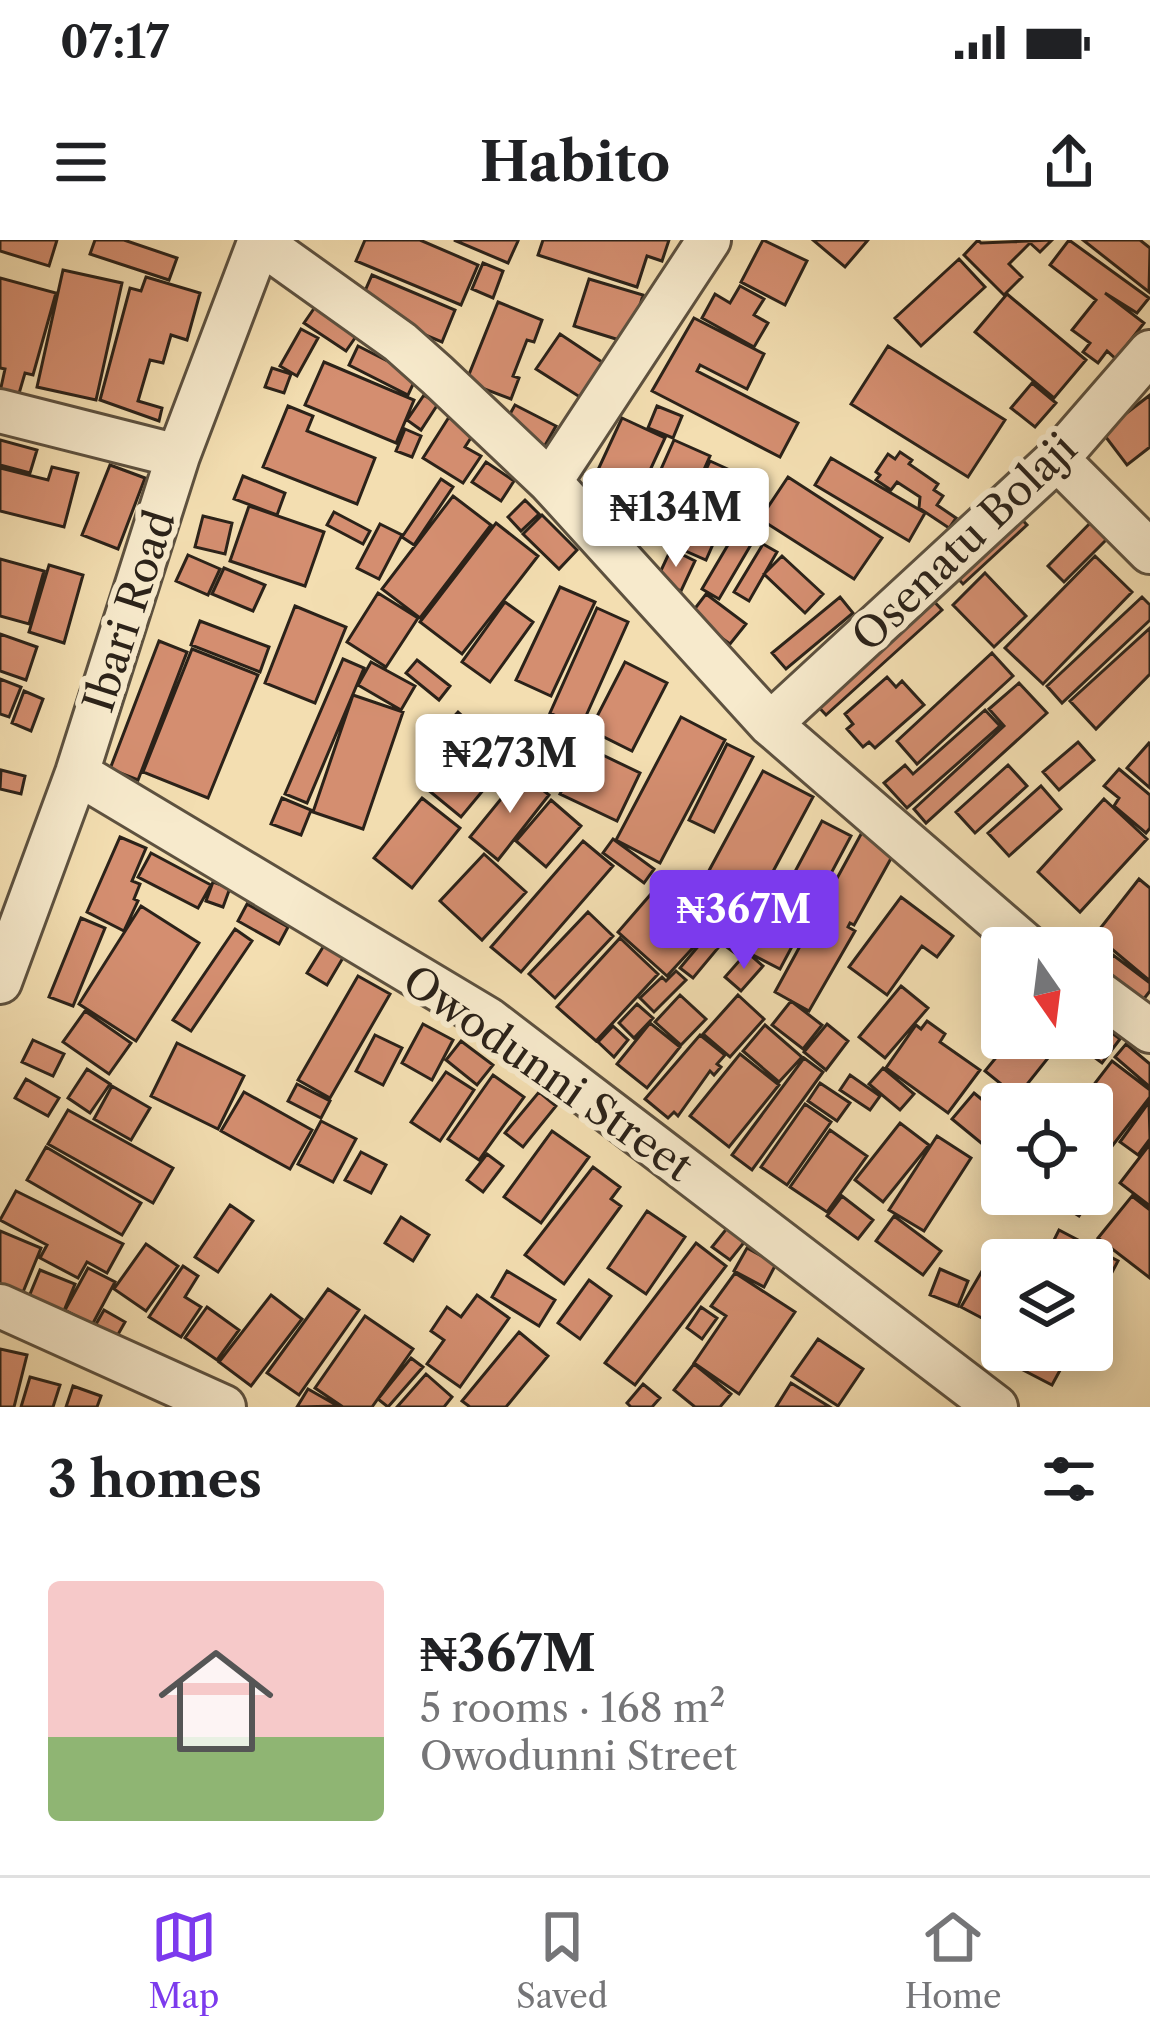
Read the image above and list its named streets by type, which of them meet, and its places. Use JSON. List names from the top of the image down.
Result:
{
  "streets": {
    "street": ["Osenatu Bolaji", "Ibari Road", "Owodunni Street"]
  },
  "crossings": [
    ["Ibari Road", "Owodunni Street"]
  ],
  "north": "bottom",
  "page": {
    "status": "07:17",
    "header": "Habito",
    "price": ["₦134M", "₦273M", "₦367M"],
    "heading": "3 homes",
    "list": [
      {
        "name": "₦367M",
        "note": "5 rooms · 168 m² · Owodunni Street"
      }
    ],
    "tabs": ["Map", "Saved", "Home"]
  }
}
